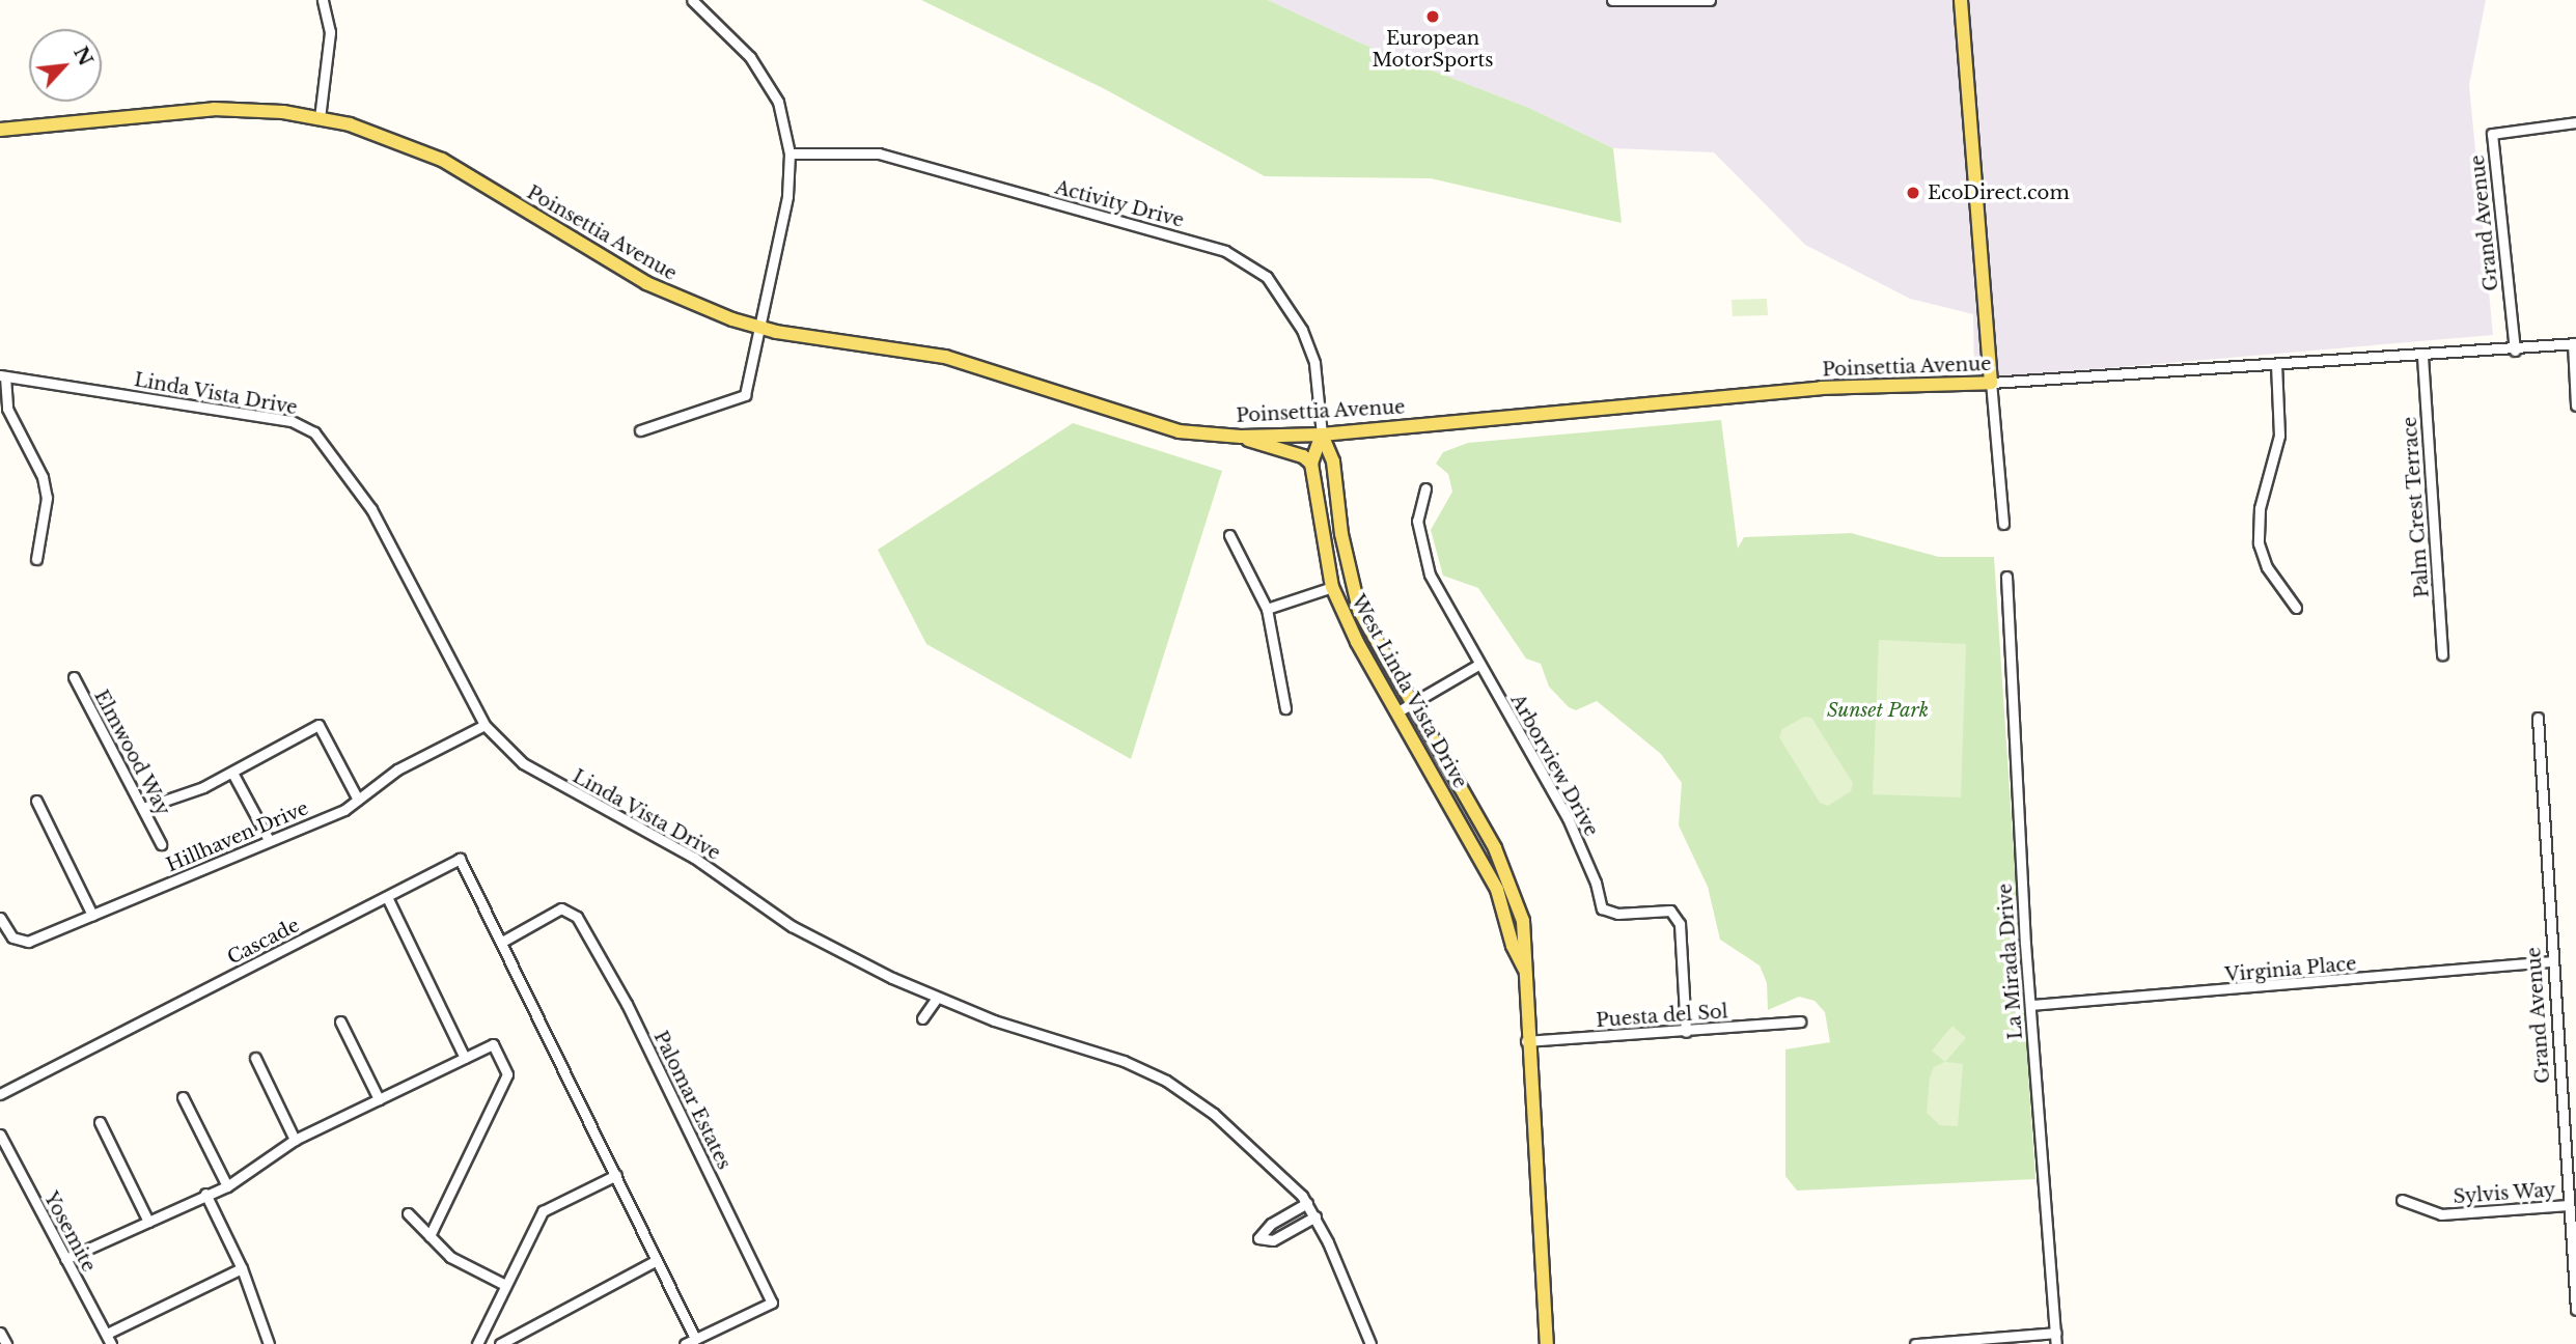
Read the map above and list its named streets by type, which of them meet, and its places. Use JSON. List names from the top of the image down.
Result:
{
  "streets": {
    "main road": ["Poinsettia Avenue", "West Linda Vista Drive"],
    "street": [
      "Activity Drive",
      "Grand Avenue",
      "Linda Vista Drive",
      "Palm Crest Terrace",
      "Elmwood Way",
      "Arborview Drive",
      "Hillhaven Drive",
      "Cascade",
      "La Mirada Drive",
      "Virginia Place",
      "Puesta del Sol",
      "Palomar Estates",
      "Sylvis Way",
      "Yosemite"
    ]
  },
  "crossings": [
    ["Activity Drive", "Poinsettia Avenue"],
    ["Activity Drive", "West Linda Vista Drive"],
    ["Grand Avenue", "Poinsettia Avenue"],
    ["Grand Avenue", "Virginia Place"],
    ["Grand Avenue", "Sylvis Way"],
    ["Poinsettia Avenue", "Palm Crest Terrace"],
    ["Poinsettia Avenue", "West Linda Vista Drive"],
    ["Linda Vista Drive", "Hillhaven Drive"],
    ["West Linda Vista Drive", "Puesta del Sol"],
    ["Arborview Drive", "Puesta del Sol"],
    ["Cascade", "Palomar Estates"],
    ["La Mirada Drive", "Virginia Place"]
  ],
  "parks": ["Sunset Park"],
  "places": ["European MotorSports", "EcoDirect.com"],
  "north": "top right"
}
